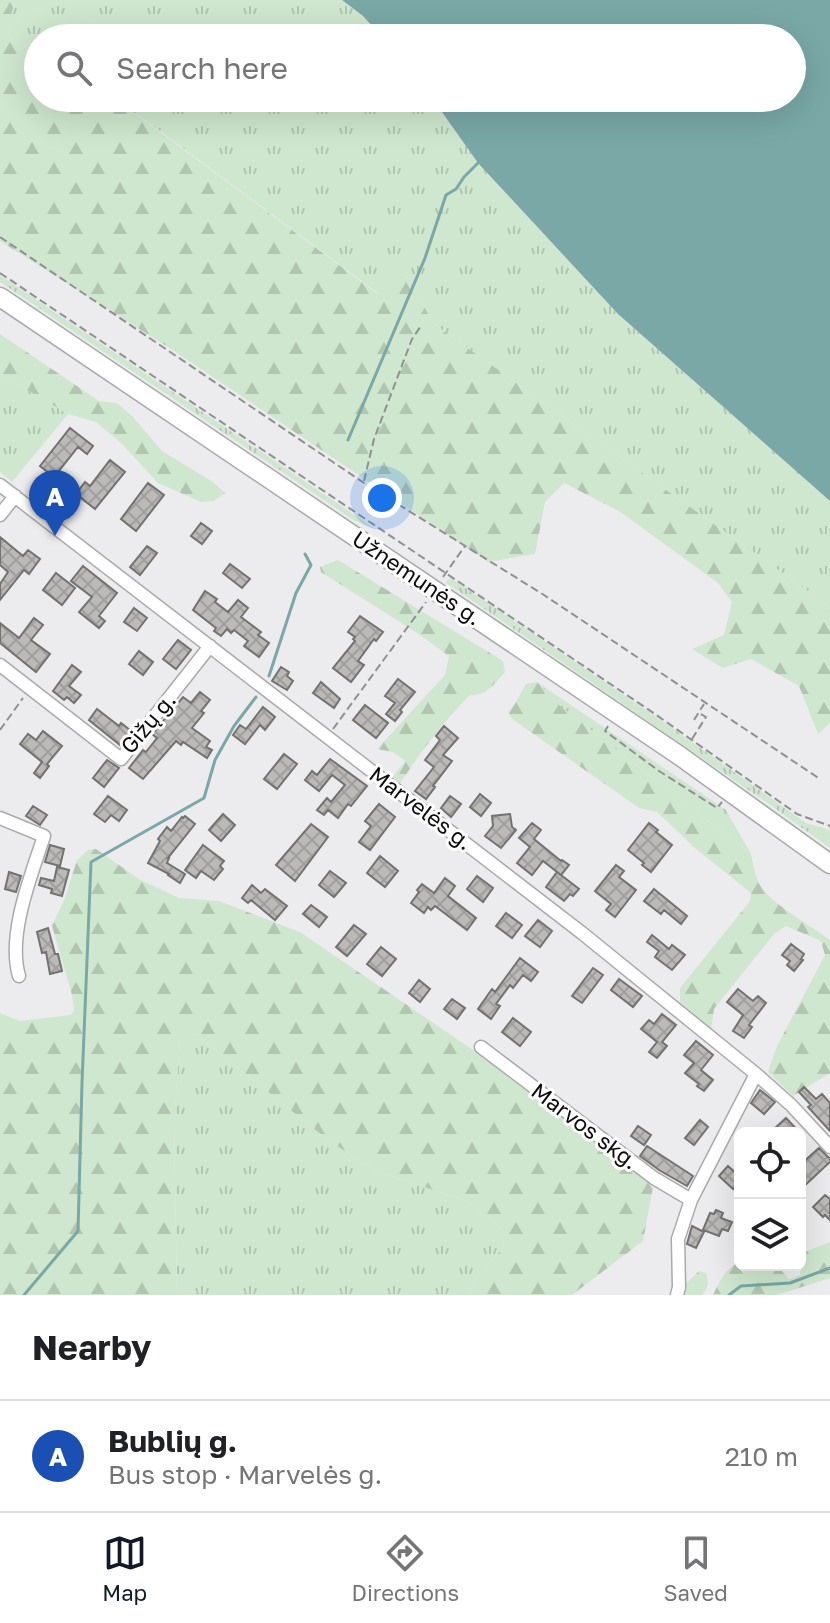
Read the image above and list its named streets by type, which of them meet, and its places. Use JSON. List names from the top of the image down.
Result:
{
  "streets": {
    "main road": ["Užnemunės g."],
    "street": ["Gižų g.", "Marvelės g.", "Marvos skg."]
  },
  "crossings": [
    ["Gižų g.", "Marvelės g."]
  ],
  "page": {
    "search": "Search here",
    "pins": "A",
    "heading": "Nearby",
    "list": [
      {
        "mark": "A",
        "name": "Bublių g.",
        "note": "Bus stop · Marvelės g.",
        "value": "210 m"
      }
    ],
    "nav": ["Map", "Directions", "Saved"]
  }
}
